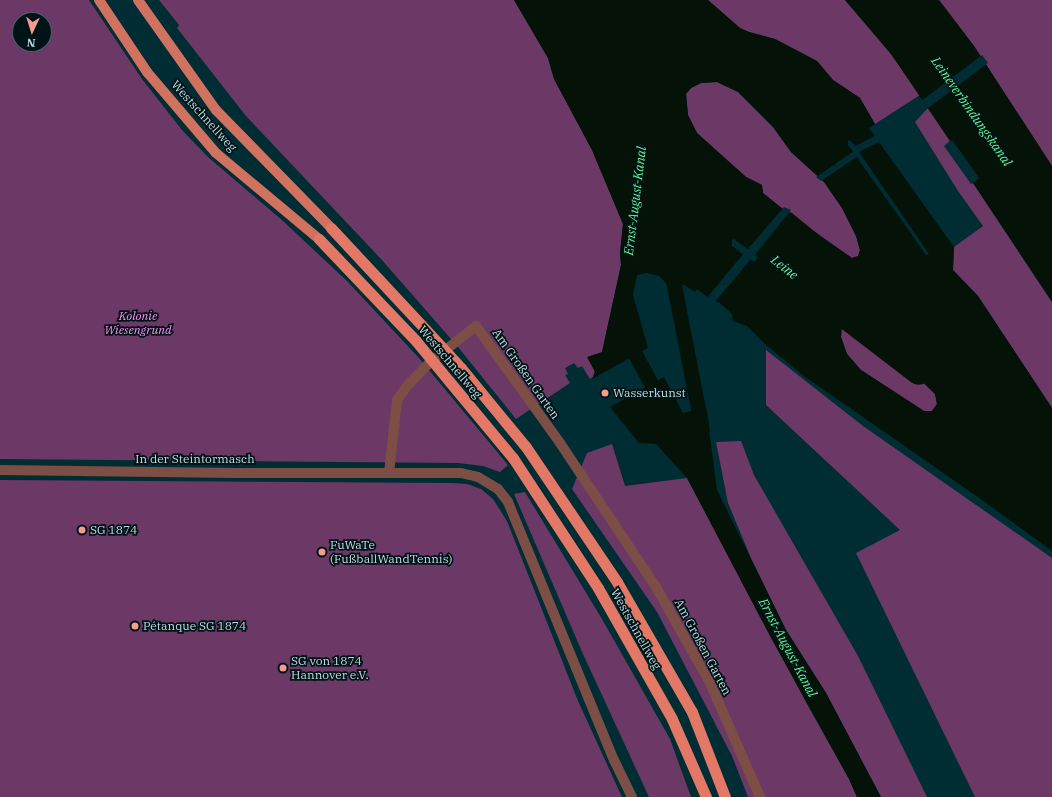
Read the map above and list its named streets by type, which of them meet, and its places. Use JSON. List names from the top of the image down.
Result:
{
  "streets": {
    "highway": ["Westschnellweg"],
    "street": ["Am Großen Garten", "In der Steintormasch"]
  },
  "crossings": [
    ["Am Großen Garten", "In der Steintormasch"]
  ],
  "water": ["Leineverbindungskanal", "Ernst-August-Kanal", "Leine"],
  "parks": ["Kolonie Wiesengrund"],
  "places": [
    "Wasserkunst",
    "SG 1874",
    "FuWaTe (FußballWandTennis)",
    "Pétanque SG 1874",
    "SG von 1874 Hannover e.V."
  ],
  "north": "bottom"
}
